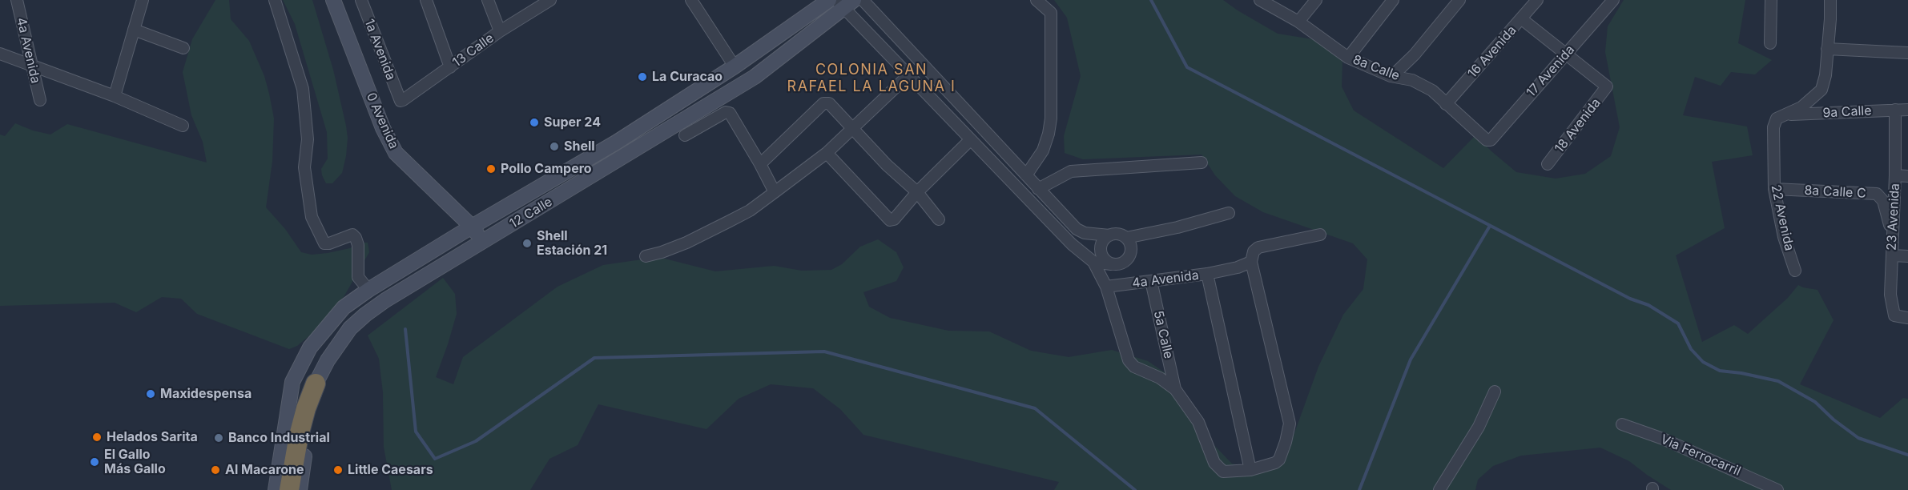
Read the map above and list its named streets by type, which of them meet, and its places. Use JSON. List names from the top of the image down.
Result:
{
  "streets": {
    "main road": ["0 Avenida", "12 Calle"],
    "street": [
      "1a Avenida",
      "4a Avenida",
      "13 Calle",
      "16 Avenida",
      "8a Calle",
      "17 Avenida",
      "9a Calle",
      "18 Avenida",
      "8a Calle C",
      "23 Avenida",
      "22 Avenida",
      "5a Calle",
      "Via Ferrocarril"
    ]
  },
  "crossings": [
    ["1a Avenida", "13 Calle"],
    ["4a Avenida", "5a Calle"],
    ["16 Avenida", "8a Calle"],
    ["8a Calle", "17 Avenida"],
    ["17 Avenida", "18 Avenida"],
    ["9a Calle", "23 Avenida"],
    ["9a Calle", "22 Avenida"],
    ["0 Avenida", "12 Calle"],
    ["8a Calle C", "23 Avenida"],
    ["8a Calle C", "22 Avenida"]
  ],
  "districts": ["COLONIA SAN RAFAEL LA LAGUNA I"],
  "places": [
    "La Curacao",
    "Super 24",
    "Shell",
    "Pollo Campero",
    "Shell Estación 21",
    "Maxidespensa",
    "Helados Sarita",
    "Banco Industrial",
    "El Gallo Más Gallo",
    "Al Macarone",
    "Little Caesars"
  ]
}
